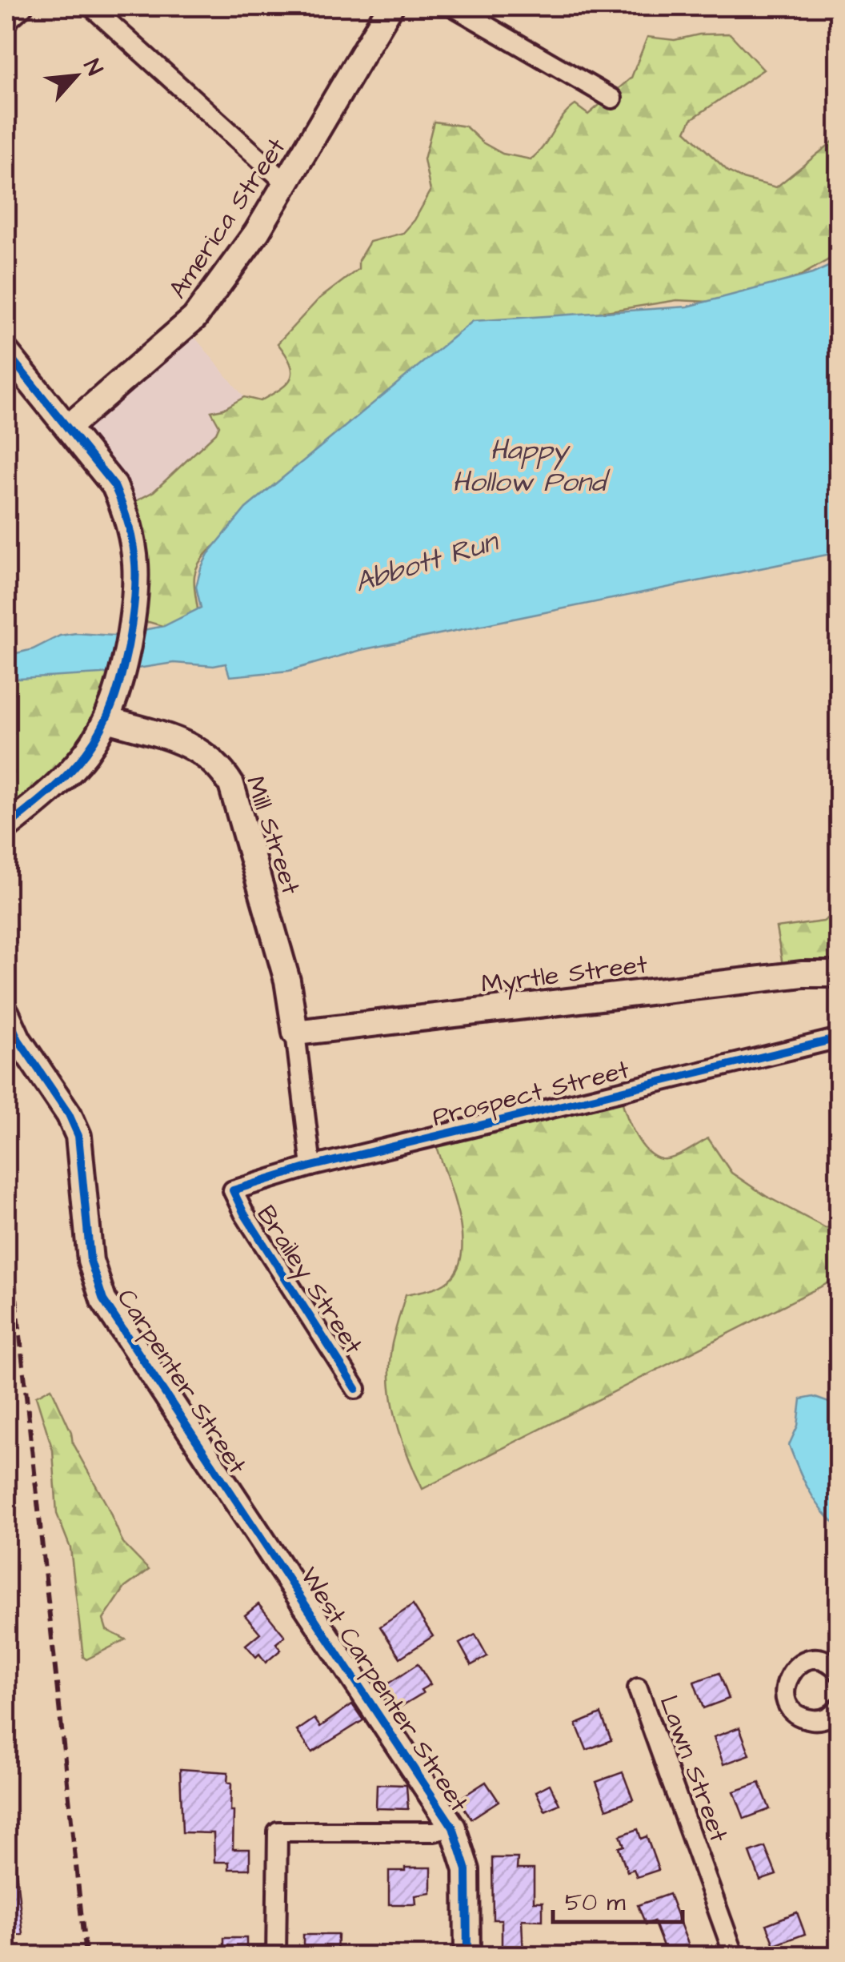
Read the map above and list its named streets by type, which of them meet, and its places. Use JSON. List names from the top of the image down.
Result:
{
  "streets": {
    "street": [
      "America Street",
      "Mill Street",
      "Myrtle Street",
      "Prospect Street",
      "Brailey Street",
      "Carpenter Street",
      "West Carpenter Street",
      "Lawn Street"
    ]
  },
  "crossings": [
    ["Mill Street", "Myrtle Street"],
    ["Mill Street", "Prospect Street"],
    ["Prospect Street", "Brailey Street"],
    ["Carpenter Street", "West Carpenter Street"]
  ],
  "water": ["Happy Hollow Pond", "Abbott Run"],
  "scale_bar": "50 m",
  "north": "top right"
}
